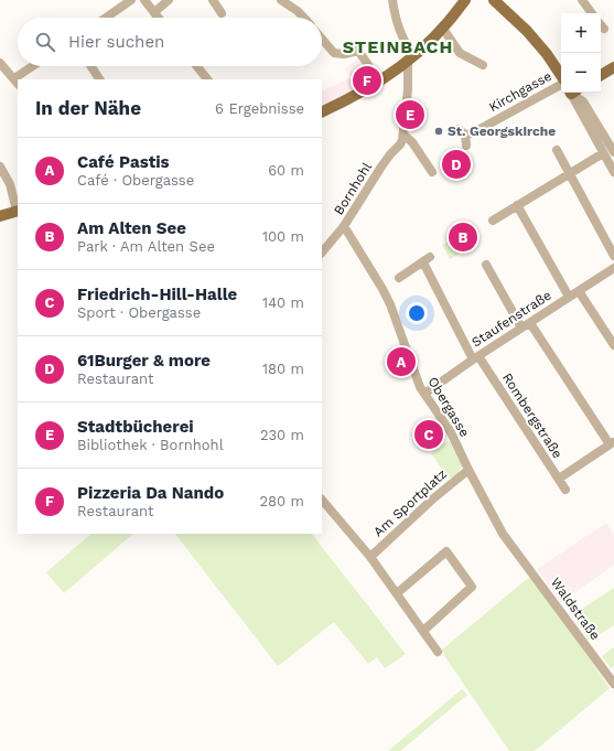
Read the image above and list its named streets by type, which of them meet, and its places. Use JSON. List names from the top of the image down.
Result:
{
  "streets": {
    "street": [
      "Kirchgasse",
      "Bornhohl",
      "Staufenstraße",
      "Obergasse",
      "Rombergstraße",
      "Am Sportplatz",
      "Waldstraße"
    ]
  },
  "crossings": [
    ["Bornhohl", "Obergasse"],
    ["Staufenstraße", "Obergasse"],
    ["Staufenstraße", "Rombergstraße"],
    ["Obergasse", "Am Sportplatz"],
    ["Obergasse", "Waldstraße"]
  ],
  "districts": ["STEINBACH"],
  "places": ["St. Georgskirche"],
  "page": {
    "map_buttons": ["+", "−"],
    "search": "Hier suchen",
    "pins": [
      "F",
      "E",
      "D",
      "B",
      "A",
      "C"
    ],
    "heading": ["In der Nähe", "6 Ergebnisse"],
    "list": [
      {
        "mark": "A",
        "name": "Café Pastis",
        "note": "Café · Obergasse",
        "value": "60 m"
      },
      {
        "mark": "B",
        "name": "Am Alten See",
        "note": "Park · Am Alten See",
        "value": "100 m"
      },
      {
        "mark": "C",
        "name": "Friedrich-Hill-Halle",
        "note": "Sport · Obergasse",
        "value": "140 m"
      },
      {
        "mark": "D",
        "name": "61Burger & more",
        "note": "Restaurant",
        "value": "180 m"
      },
      {
        "mark": "E",
        "name": "Stadtbücherei",
        "note": "Bibliothek · Bornhohl",
        "value": "230 m"
      },
      {
        "mark": "F",
        "name": "Pizzeria Da Nando",
        "note": "Restaurant",
        "value": "280 m"
      }
    ]
  }
}
